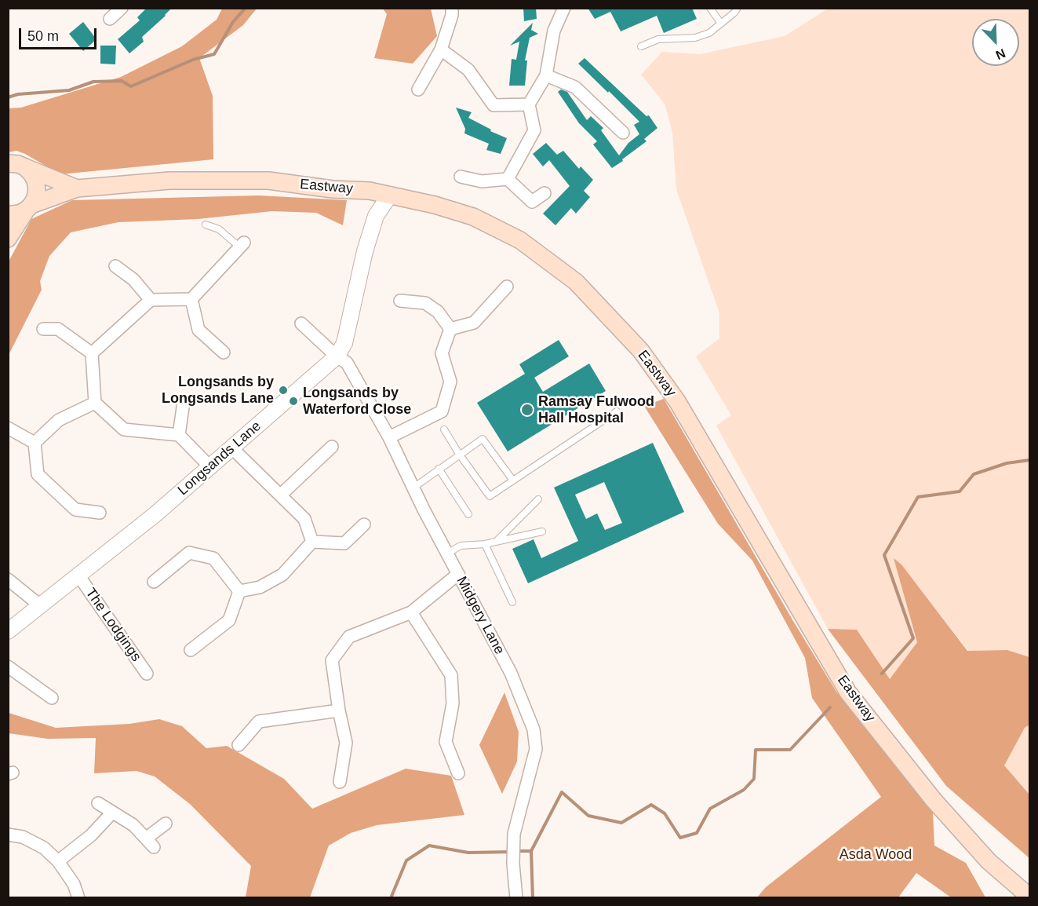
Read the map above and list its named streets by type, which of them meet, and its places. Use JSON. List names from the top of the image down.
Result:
{
  "streets": {
    "main road": ["Eastway"],
    "street": ["Longsands Lane", "Midgery Lane", "The Lodgings"]
  },
  "crossings": [
    ["Eastway", "Longsands Lane"],
    ["Longsands Lane", "Midgery Lane"],
    ["Longsands Lane", "The Lodgings"]
  ],
  "parks": ["Asda Wood"],
  "places": ["Longsands by Longsands Lane", "Longsands by Waterford Close", "Ramsay Fulwood Hall Hospital"],
  "scale_bar": "50 m",
  "north": "bottom right"
}
